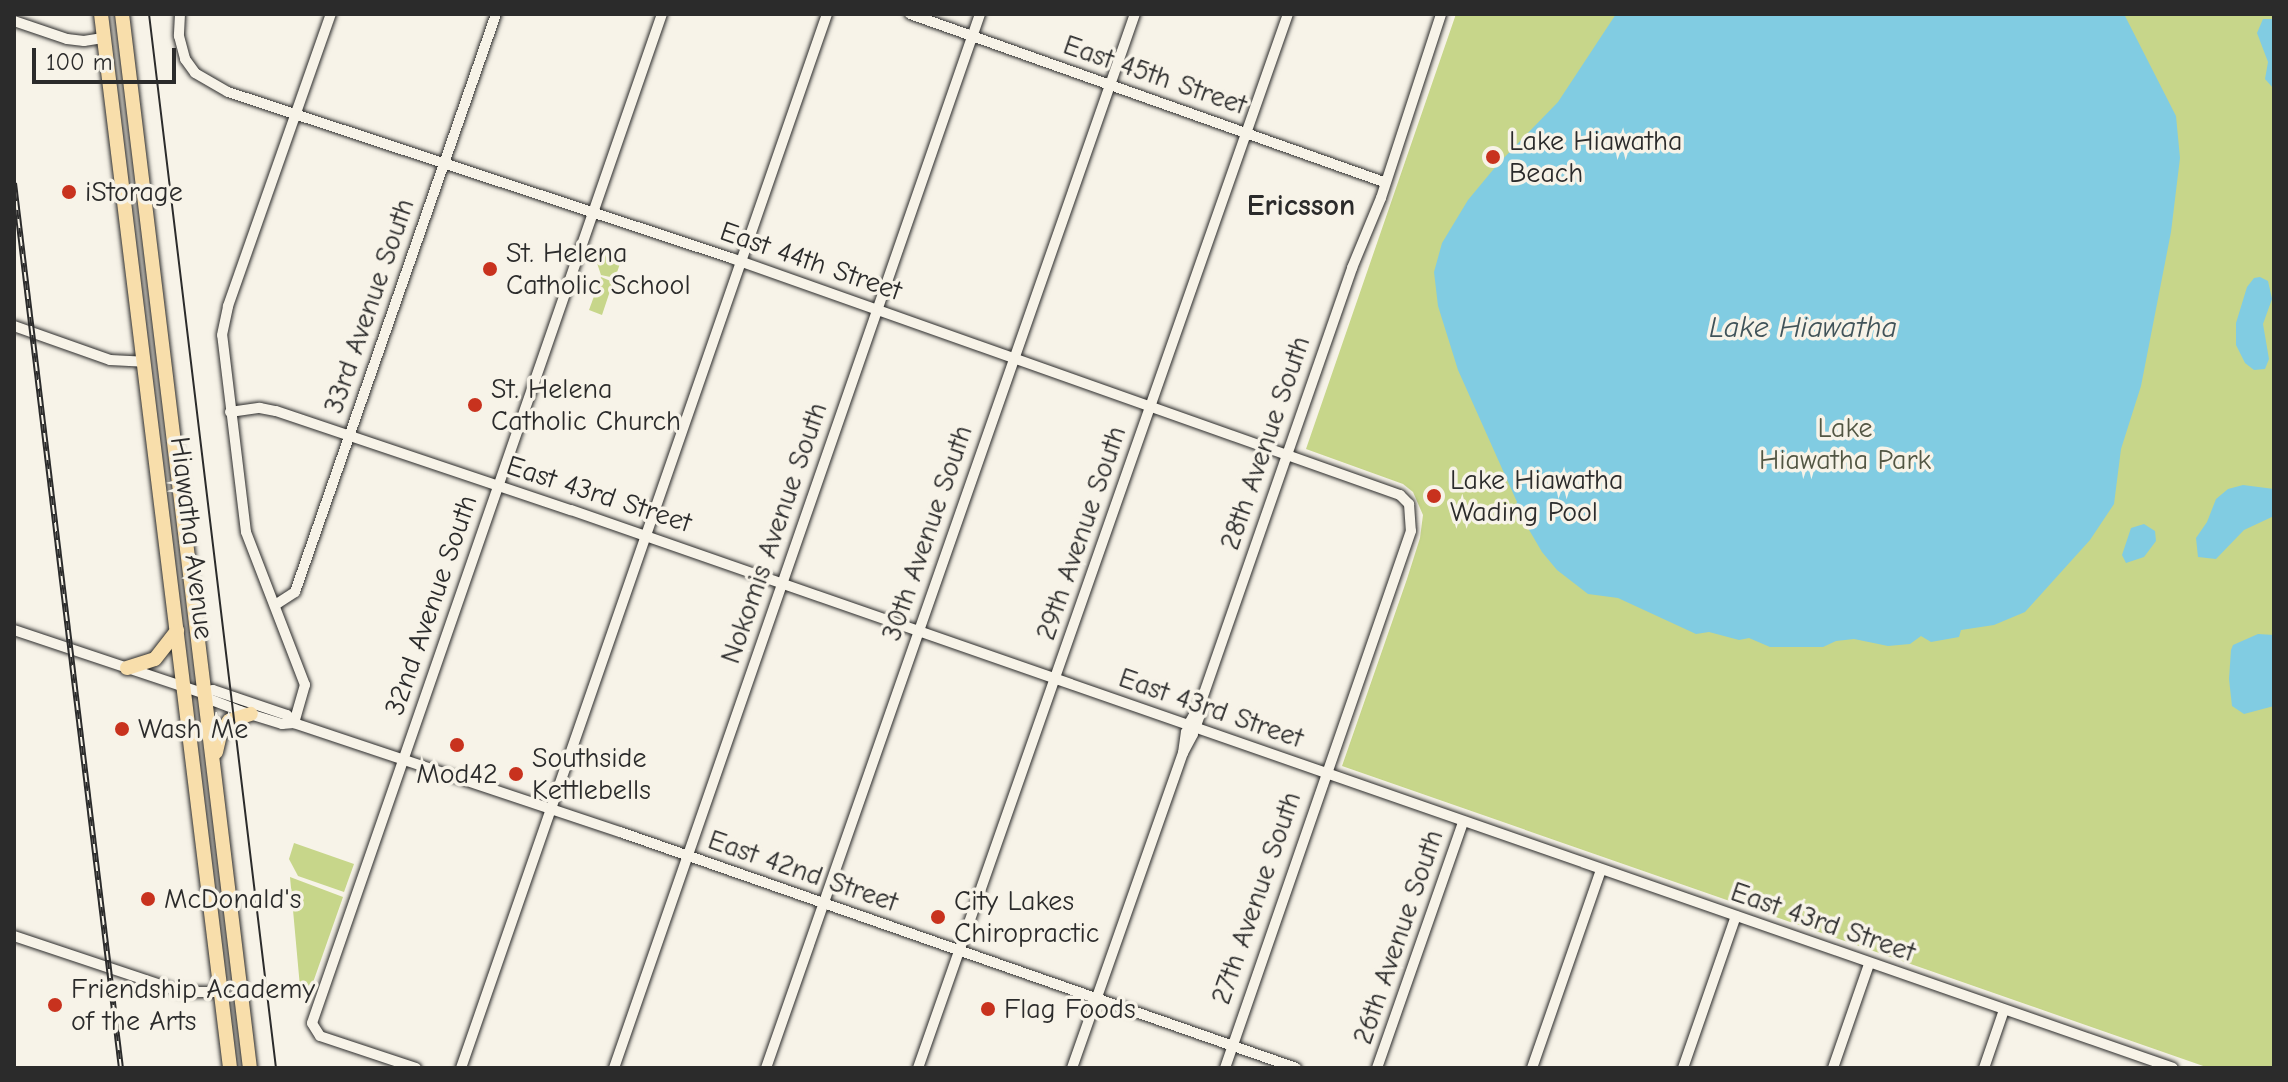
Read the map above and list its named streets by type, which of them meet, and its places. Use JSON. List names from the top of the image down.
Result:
{
  "streets": {
    "highway": ["Hiawatha Avenue"],
    "street": [
      "East 45th Street",
      "East 44th Street",
      "33rd Avenue South",
      "28th Avenue South",
      "East 43rd Street",
      "Nokomis Avenue South",
      "30th Avenue South",
      "29th Avenue South",
      "32nd Avenue South",
      "East 42nd Street",
      "27th Avenue South",
      "26th Avenue South"
    ]
  },
  "crossings": [
    ["East 45th Street", "28th Avenue South"],
    ["East 45th Street", "Nokomis Avenue South"],
    ["East 45th Street", "30th Avenue South"],
    ["East 45th Street", "29th Avenue South"],
    ["East 44th Street", "33rd Avenue South"],
    ["East 44th Street", "28th Avenue South"],
    ["East 44th Street", "Nokomis Avenue South"],
    ["East 44th Street", "30th Avenue South"],
    ["East 44th Street", "29th Avenue South"],
    ["East 44th Street", "32nd Avenue South"],
    ["East 44th Street", "27th Avenue South"],
    ["33rd Avenue South", "East 43rd Street"],
    ["28th Avenue South", "East 43rd Street"],
    ["28th Avenue South", "East 42nd Street"],
    ["East 43rd Street", "Nokomis Avenue South"],
    ["East 43rd Street", "30th Avenue South"],
    ["East 43rd Street", "29th Avenue South"],
    ["East 43rd Street", "32nd Avenue South"],
    ["East 43rd Street", "27th Avenue South"],
    ["East 43rd Street", "26th Avenue South"],
    ["Nokomis Avenue South", "East 42nd Street"],
    ["30th Avenue South", "East 42nd Street"],
    ["29th Avenue South", "East 42nd Street"],
    ["Hiawatha Avenue", "East 42nd Street"],
    ["32nd Avenue South", "East 42nd Street"],
    ["East 42nd Street", "27th Avenue South"]
  ],
  "districts": ["Ericsson"],
  "water": ["Lake Hiawatha"],
  "parks": ["Lake Hiawatha Park"],
  "places": [
    "Lake Hiawatha Beach",
    "iStorage",
    "St. Helena Catholic School",
    "St. Helena Catholic Church",
    "Lake Hiawatha Wading Pool",
    "Wash Me",
    "Mod42",
    "Southside Kettlebells",
    "McDonald's",
    "City Lakes Chiropractic",
    "Friendship Academy of the Arts",
    "Flag Foods"
  ],
  "scale_bar": "100 m"
}
